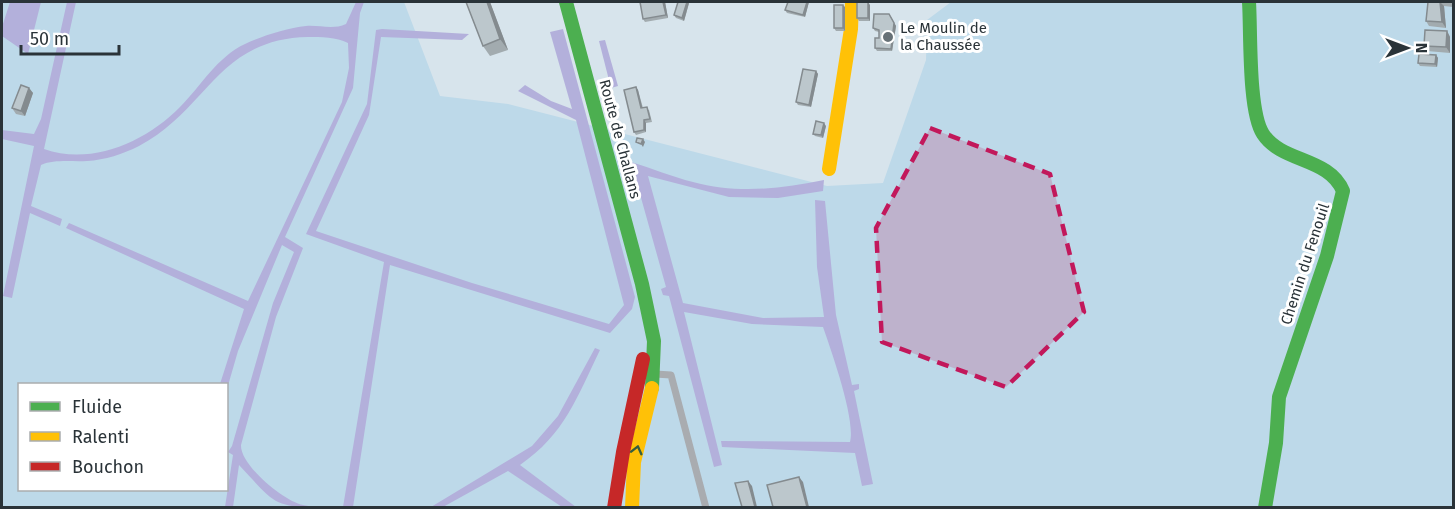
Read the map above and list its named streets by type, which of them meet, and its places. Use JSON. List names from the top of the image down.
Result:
{
  "streets": {
    "main road": ["Route de Challans", "Chemin du Fenouil"]
  },
  "places": ["Le Moulin de la Chaussée"],
  "legend": ["Fluide", "Ralenti", "Bouchon"],
  "scale_bar": "50 m",
  "north": "right"
}
